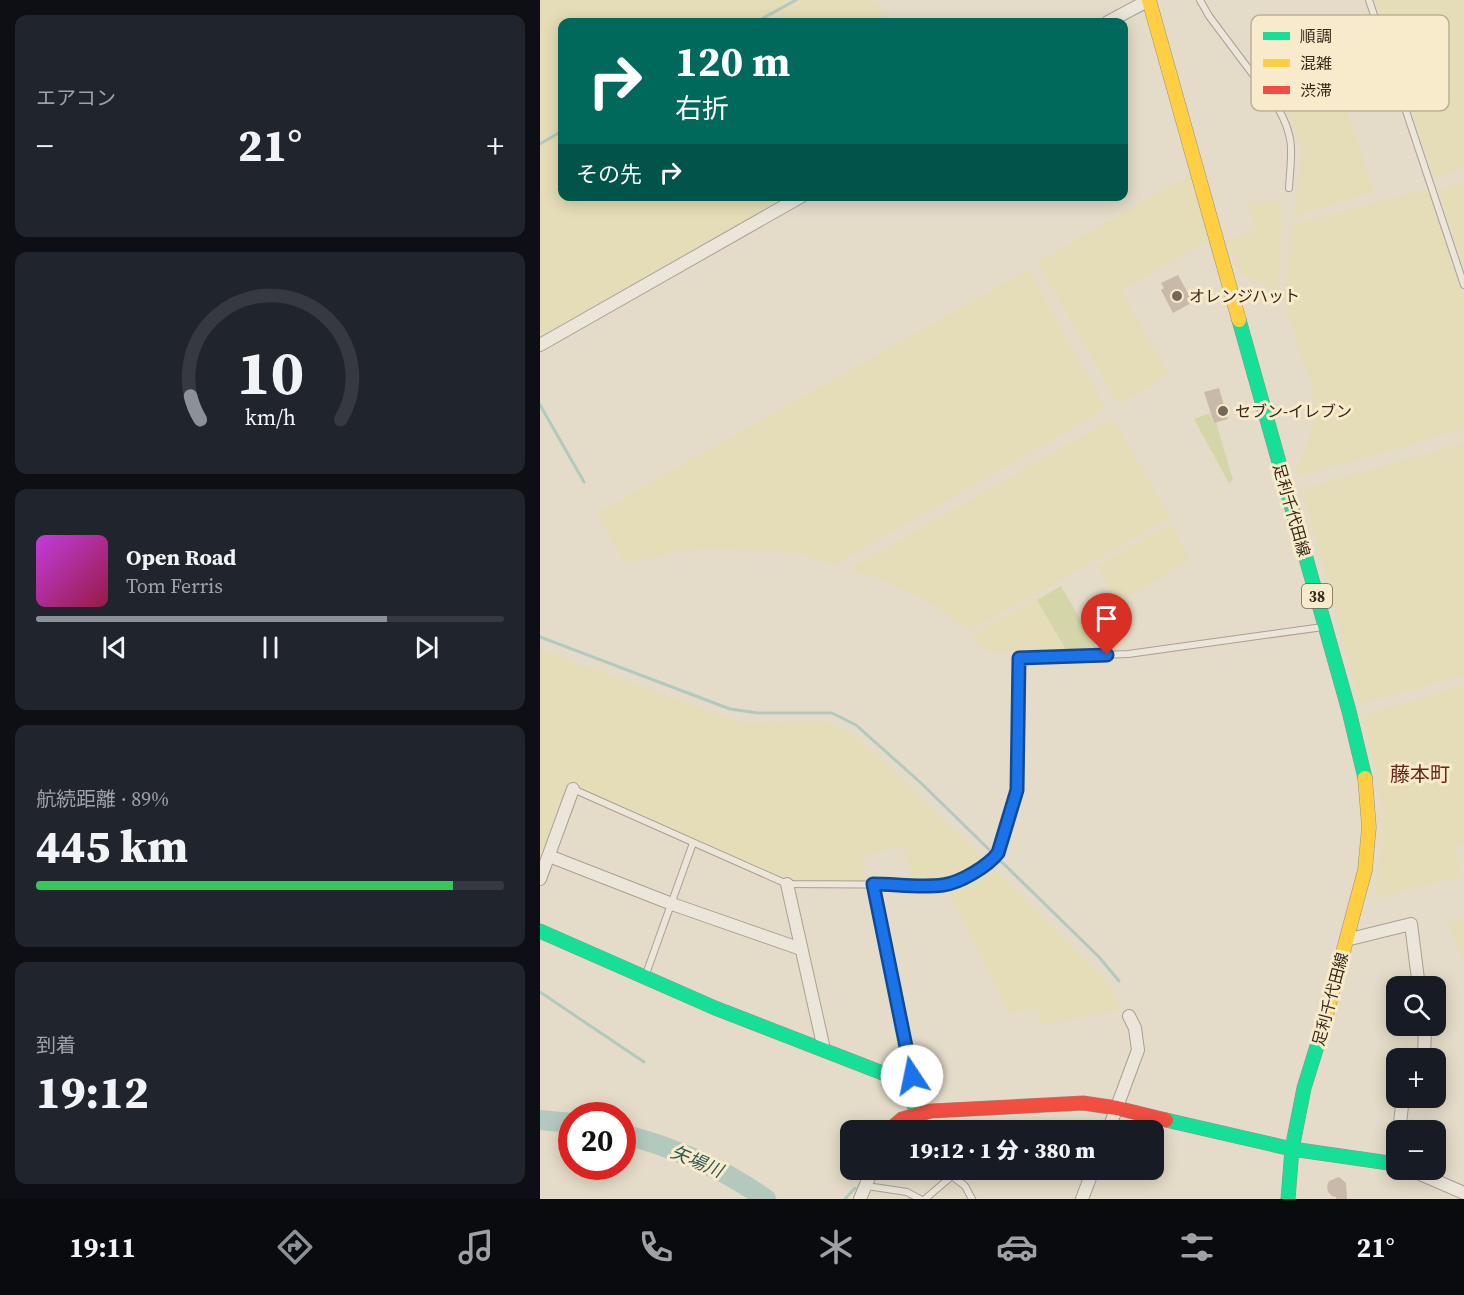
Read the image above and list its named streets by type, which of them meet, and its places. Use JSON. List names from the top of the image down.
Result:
{
  "streets": {
    "main road": ["足利千代田線", "38"]
  },
  "districts": ["藤本町"],
  "water": ["矢場川"],
  "places": ["オレンジハット", "セブン-イレブン"],
  "legend": ["順調", "混雑", "渋滞"],
  "page": {
    "tile": [
      "エアコン",
      ["航続距離 · 89%", "445 km"],
      ["到着", "19:12"]
    ],
    "turn": ["120 m", "右折"],
    "heat": ["−", "21°", "+"],
    "then": "その先",
    "song": ["Open Road", "Tom Ferris"],
    "map_buttons": ["+", "−"],
    "limit": "20",
    "trip": "19:12 · 1 分 · 380 m",
    "tabs": ["19:11", "21°"],
    "gauge": ["10", "km/h"]
  }
}
